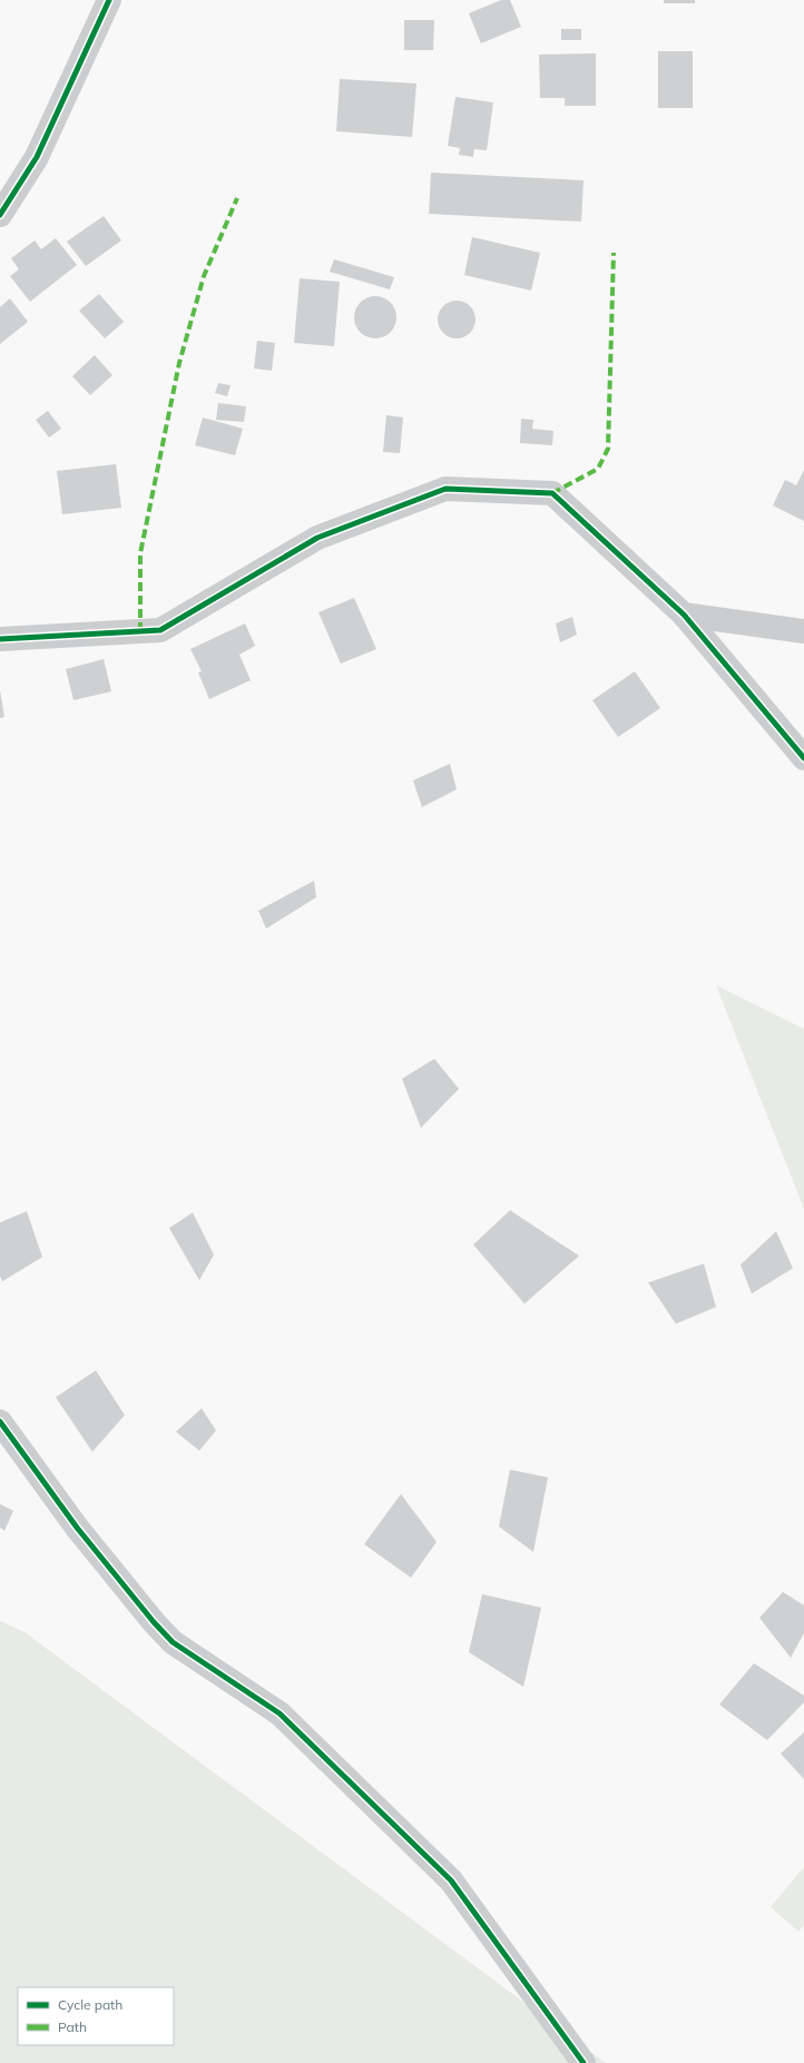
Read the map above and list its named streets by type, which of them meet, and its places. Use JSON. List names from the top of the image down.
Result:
{
  "legend": ["Cycle path", "Path"]
}
